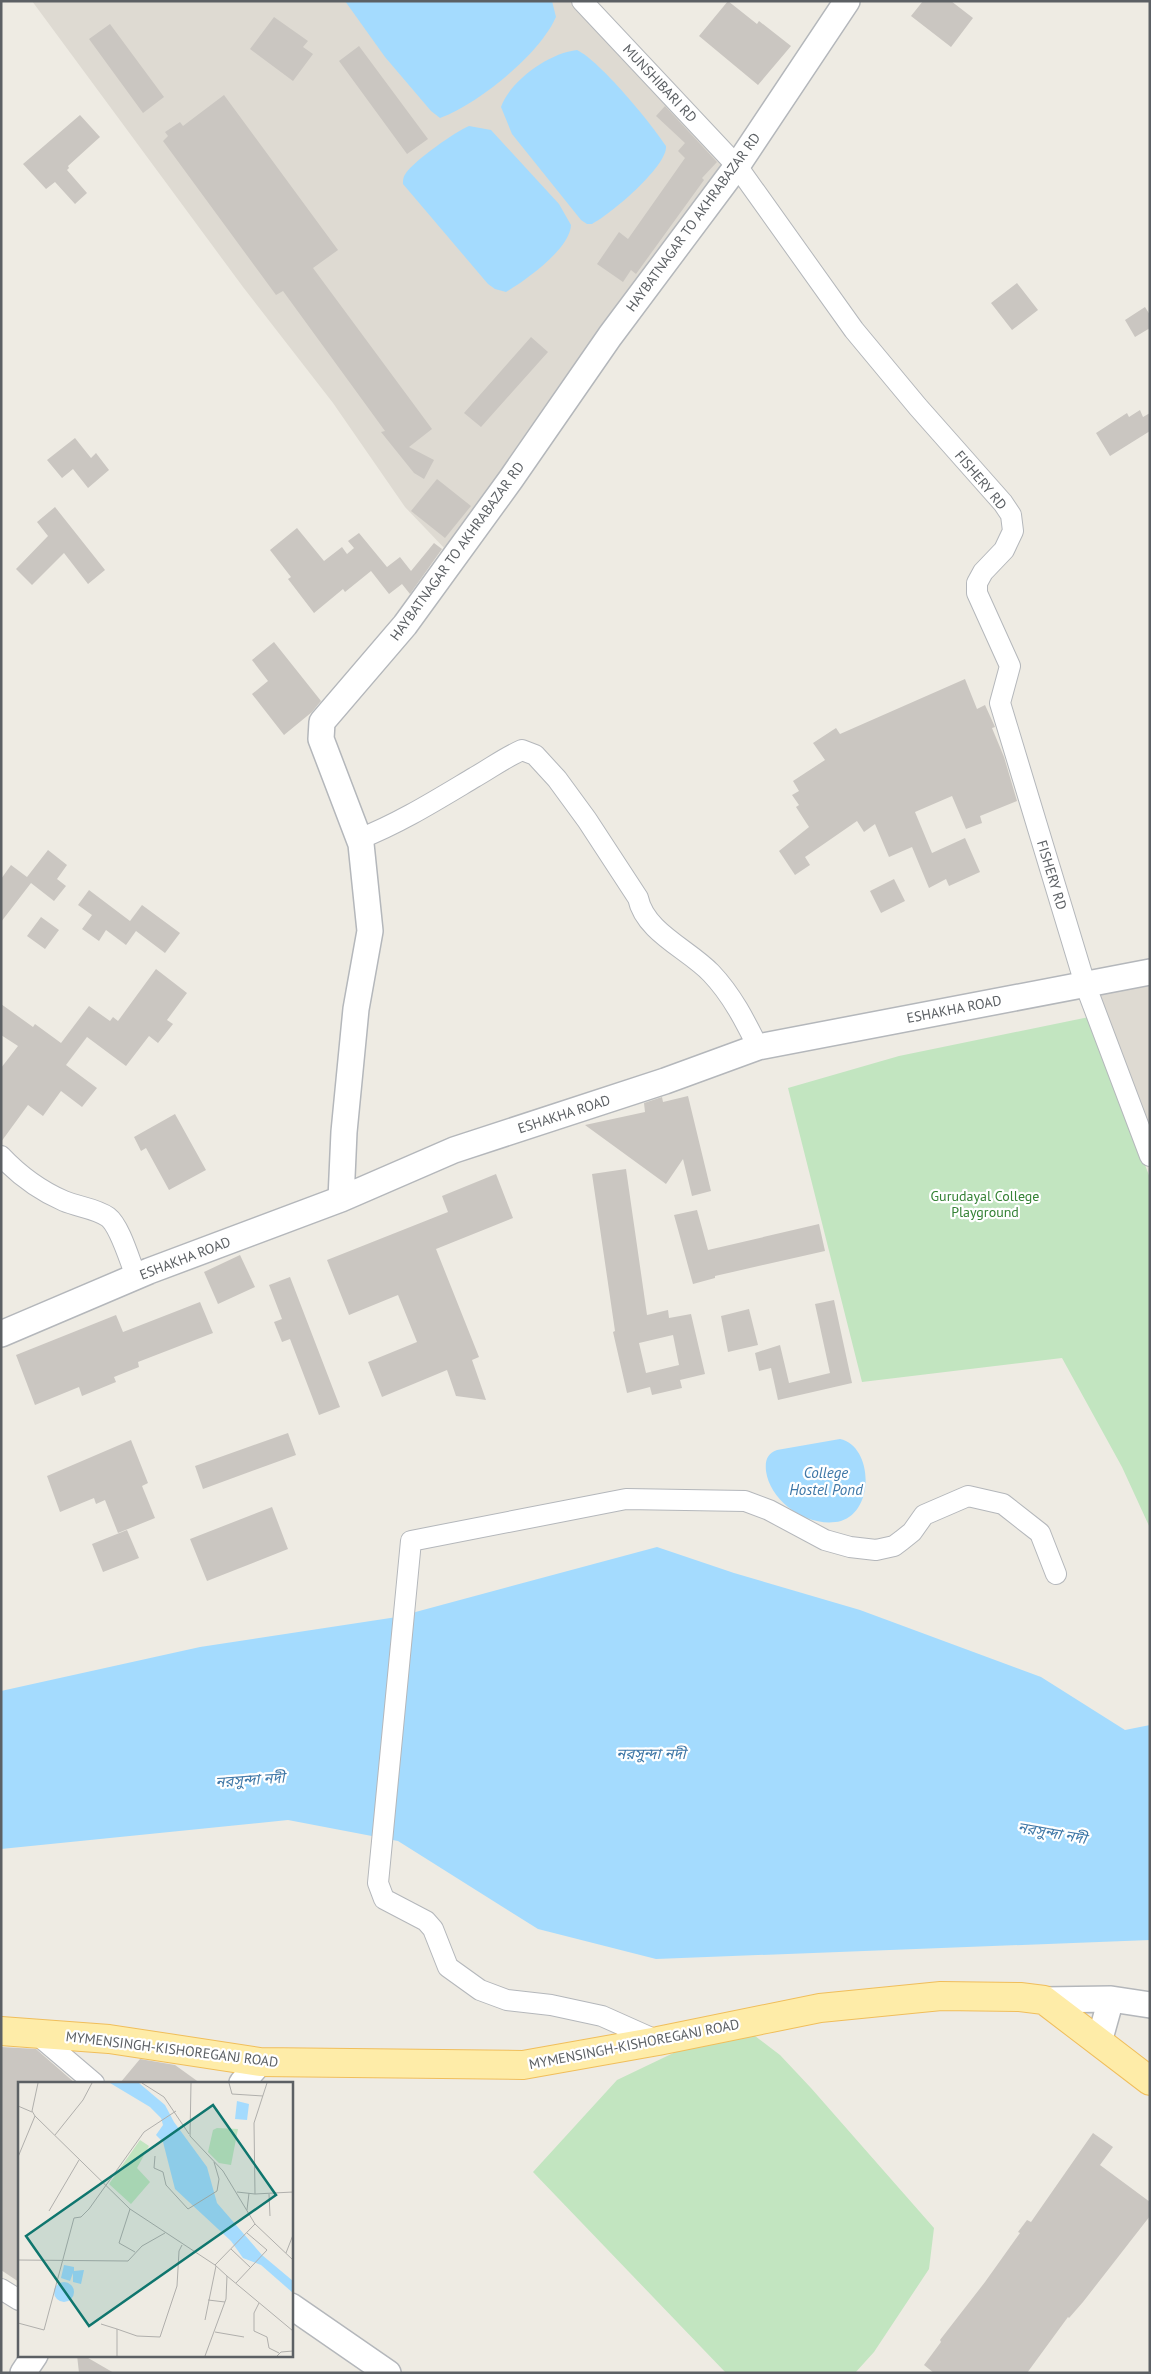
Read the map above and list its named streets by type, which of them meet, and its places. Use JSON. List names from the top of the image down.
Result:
{
  "streets": {
    "main road": ["MYMENSINGH-KISHOREGANJ ROAD"],
    "street": [
      "MUNSHIBARI RD",
      "HAYBATNAGAR TO AKHRABAZAR RD",
      "FISHERY RD",
      "ESHAKHA ROAD"
    ]
  },
  "crossings": [
    ["MUNSHIBARI RD", "HAYBATNAGAR TO AKHRABAZAR RD"],
    ["MUNSHIBARI RD", "FISHERY RD"],
    ["HAYBATNAGAR TO AKHRABAZAR RD", "FISHERY RD"],
    ["HAYBATNAGAR TO AKHRABAZAR RD", "ESHAKHA ROAD"],
    ["FISHERY RD", "ESHAKHA ROAD"]
  ],
  "water": ["College Hostel Pond", "নরসুন্দা নদী"],
  "parks": ["Gurudayal College Playground"]
}
